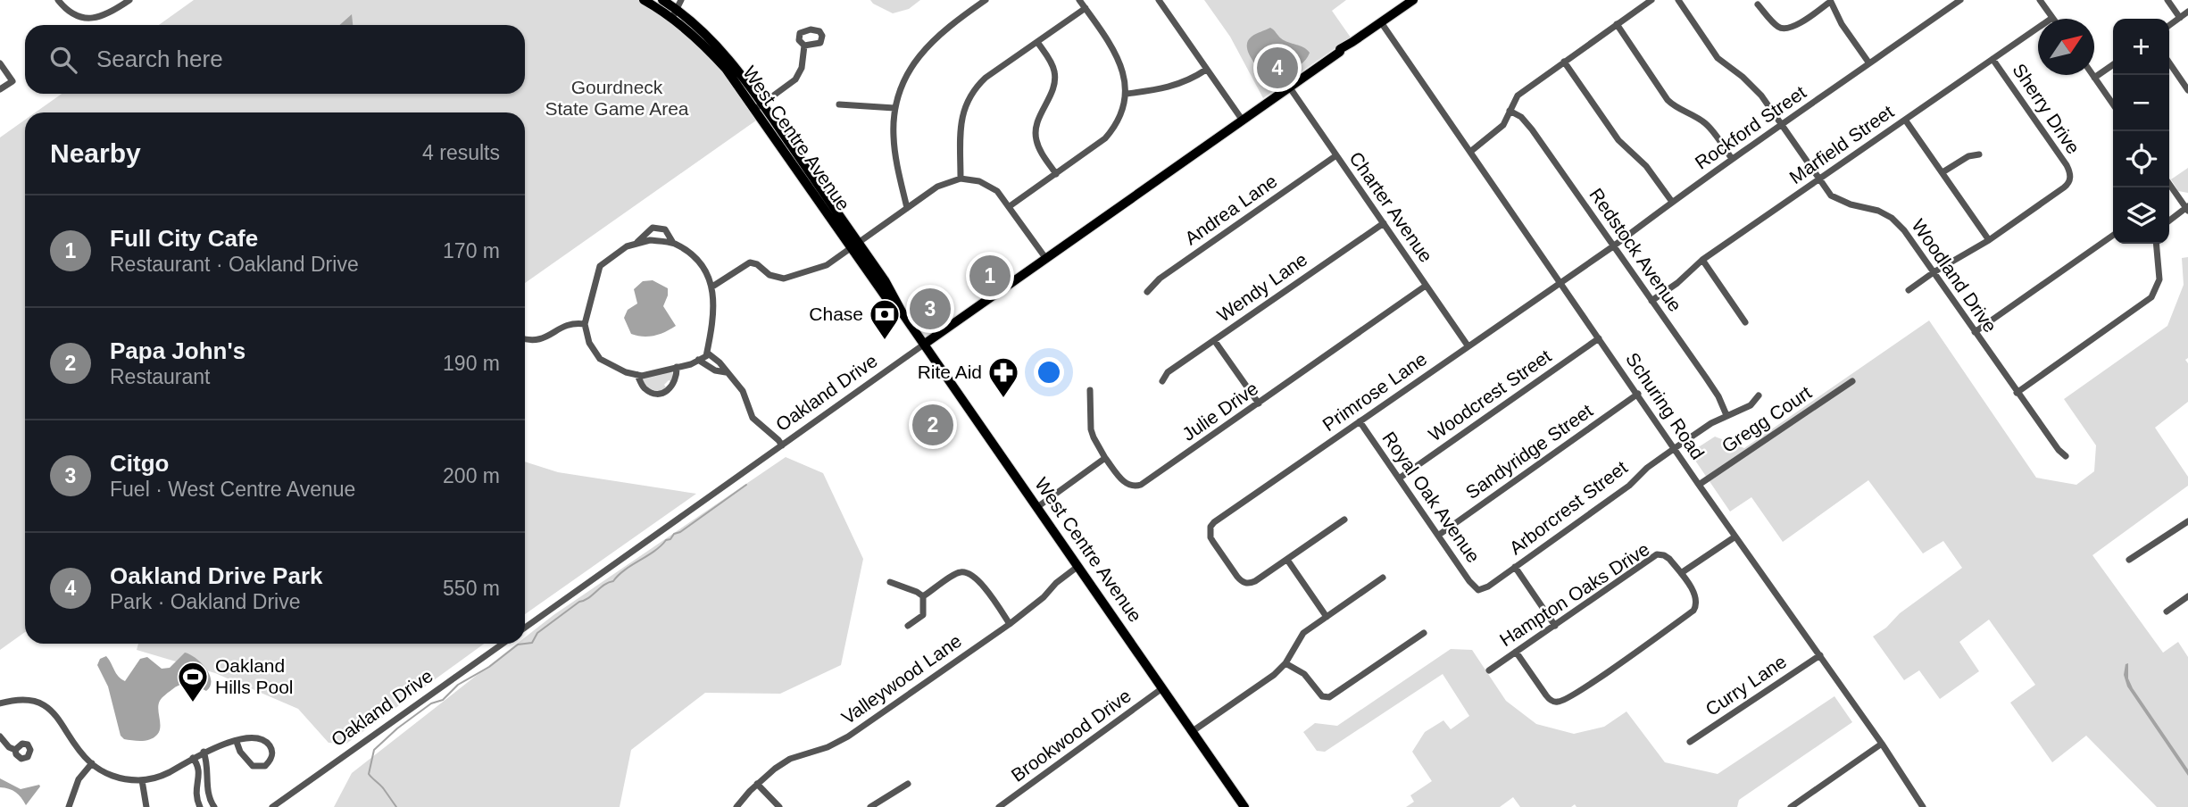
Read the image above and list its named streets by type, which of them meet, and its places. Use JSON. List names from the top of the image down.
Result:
{
  "streets": {
    "main road": ["West Centre Avenue", "Oakland Drive"],
    "street": [
      "Sherry Drive",
      "Rockford Street",
      "Marfield Street",
      "Charter Avenue",
      "Andrea Lane",
      "Redstock Avenue",
      "Woodland Drive",
      "Wendy Lane",
      "Primrose Lane",
      "Woodcrest Street",
      "Schuring Road",
      "Julie Drive",
      "Gregg Court",
      "Sandyridge Street",
      "Royal Oak Avenue",
      "Arborcrest Street",
      "Hampton Oaks Drive",
      "Valleywood Lane",
      "Curry Lane",
      "Brookwood Drive"
    ]
  },
  "crossings": [
    ["Sherry Drive", "Marfield Street"],
    ["Rockford Street", "Redstock Avenue"],
    ["Rockford Street", "Woodland Drive"],
    ["Rockford Street", "Primrose Lane"],
    ["Rockford Street", "Schuring Road"],
    ["West Centre Avenue", "Oakland Drive"],
    ["West Centre Avenue", "Valleywood Lane"],
    ["West Centre Avenue", "Brookwood Drive"],
    ["Marfield Street", "Redstock Avenue"],
    ["Marfield Street", "Woodland Drive"],
    ["Charter Avenue", "Andrea Lane"],
    ["Charter Avenue", "Wendy Lane"],
    ["Charter Avenue", "Primrose Lane"],
    ["Charter Avenue", "Oakland Drive"],
    ["Charter Avenue", "Julie Drive"],
    ["Redstock Avenue", "Arborcrest Street"],
    ["Primrose Lane", "Schuring Road"],
    ["Primrose Lane", "Royal Oak Avenue"],
    ["Oakland Drive", "Schuring Road"],
    ["Woodcrest Street", "Schuring Road"],
    ["Woodcrest Street", "Royal Oak Avenue"],
    ["Schuring Road", "Gregg Court"],
    ["Schuring Road", "Sandyridge Street"],
    ["Schuring Road", "Arborcrest Street"],
    ["Schuring Road", "Curry Lane"],
    ["Sandyridge Street", "Royal Oak Avenue"],
    ["Royal Oak Avenue", "Arborcrest Street"]
  ],
  "parks": ["Gourdneck State Game Area"],
  "places": {
    "bank": ["Chase"],
    "pharmacy": ["Rite Aid"],
    "sports": ["Oakland Hills Pool"]
  },
  "north": "top right",
  "page": {
    "map_buttons": ["+", "−"],
    "search": "Search here",
    "pins": [
      "4",
      "1",
      "3",
      "2"
    ],
    "heading": ["Nearby", "4 results"],
    "list": [
      {
        "mark": "1",
        "name": "Full City Cafe",
        "note": "Restaurant · Oakland Drive",
        "value": "170 m"
      },
      {
        "mark": "2",
        "name": "Papa John's",
        "note": "Restaurant",
        "value": "190 m"
      },
      {
        "mark": "3",
        "name": "Citgo",
        "note": "Fuel · West Centre Avenue",
        "value": "200 m"
      },
      {
        "mark": "4",
        "name": "Oakland Drive Park",
        "note": "Park · Oakland Drive",
        "value": "550 m"
      }
    ]
  }
}
